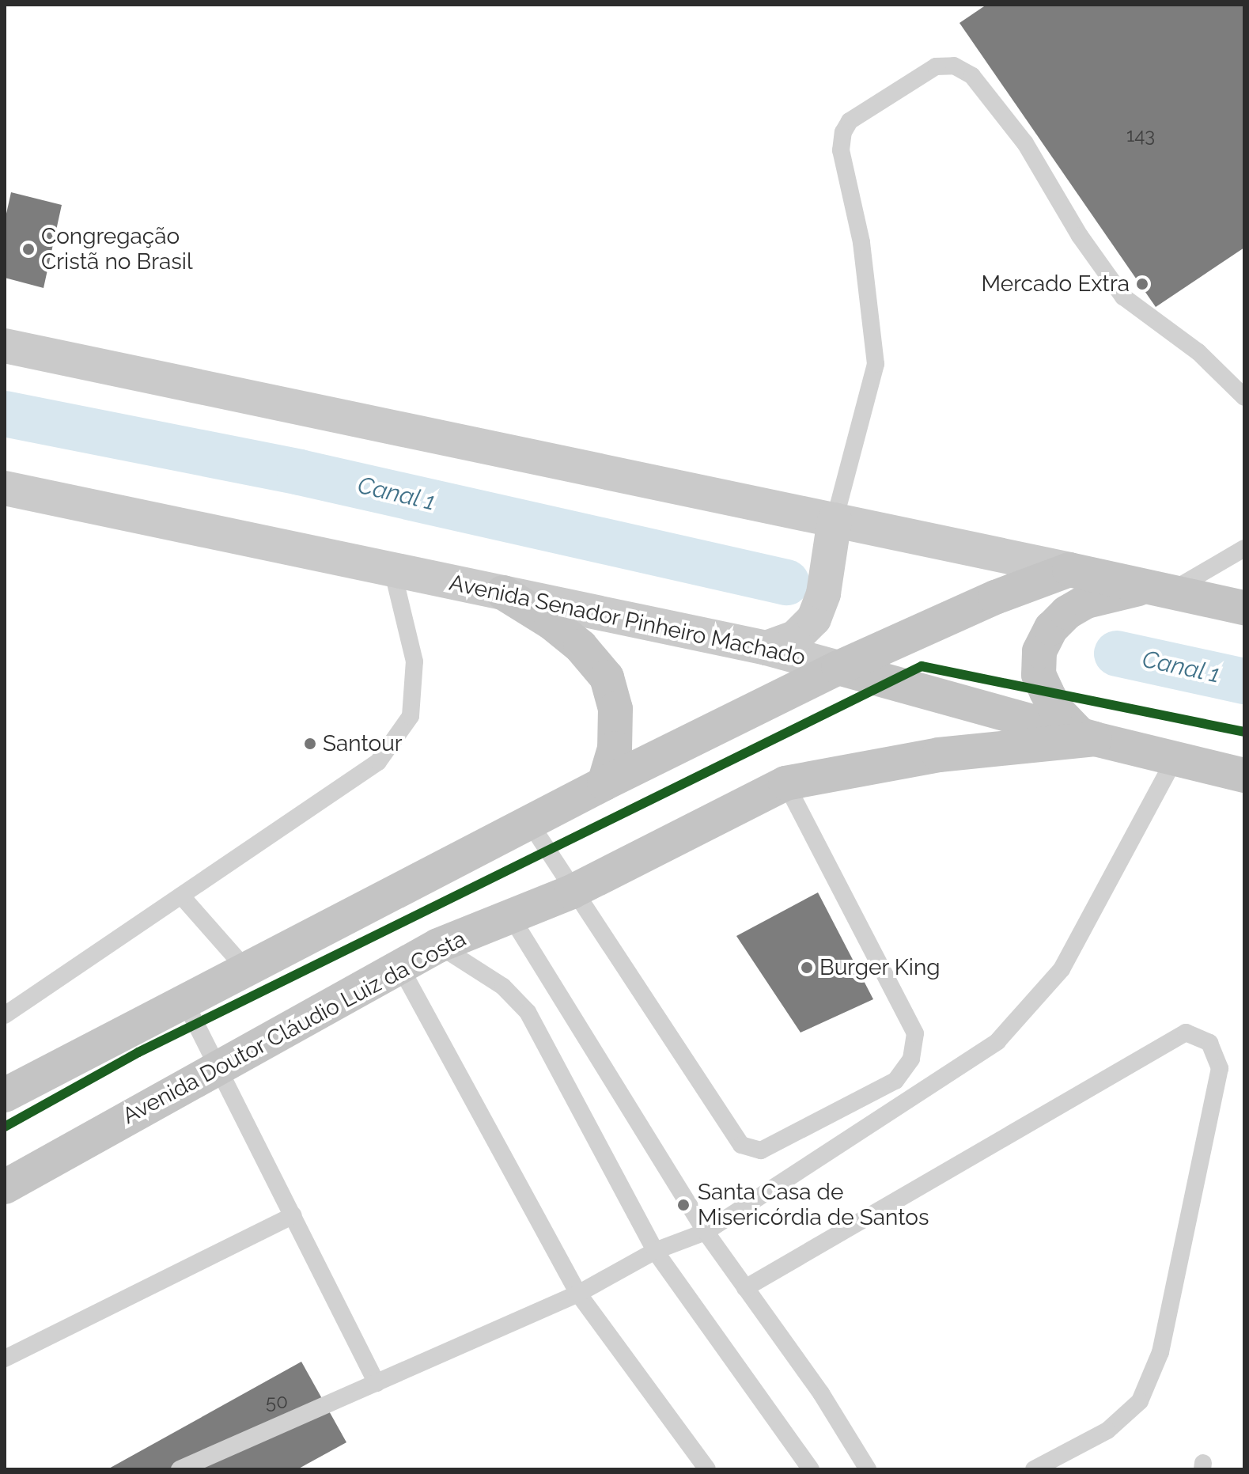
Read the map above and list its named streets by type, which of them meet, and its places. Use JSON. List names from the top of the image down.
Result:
{
  "streets": {
    "main road": ["Avenida Senador Pinheiro Machado", "Avenida Doutor Cláudio Luiz da Costa"]
  },
  "crossings": [
    ["Avenida Senador Pinheiro Machado", "Avenida Doutor Cláudio Luiz da Costa"]
  ],
  "water": ["Canal 1"],
  "places": [
    "Congregação Cristã no Brasil",
    "Mercado Extra",
    "Santour",
    "Burger King",
    "Santa Casa de Misericórdia de Santos"
  ],
  "house_numbers": ["143", "50"]
}
